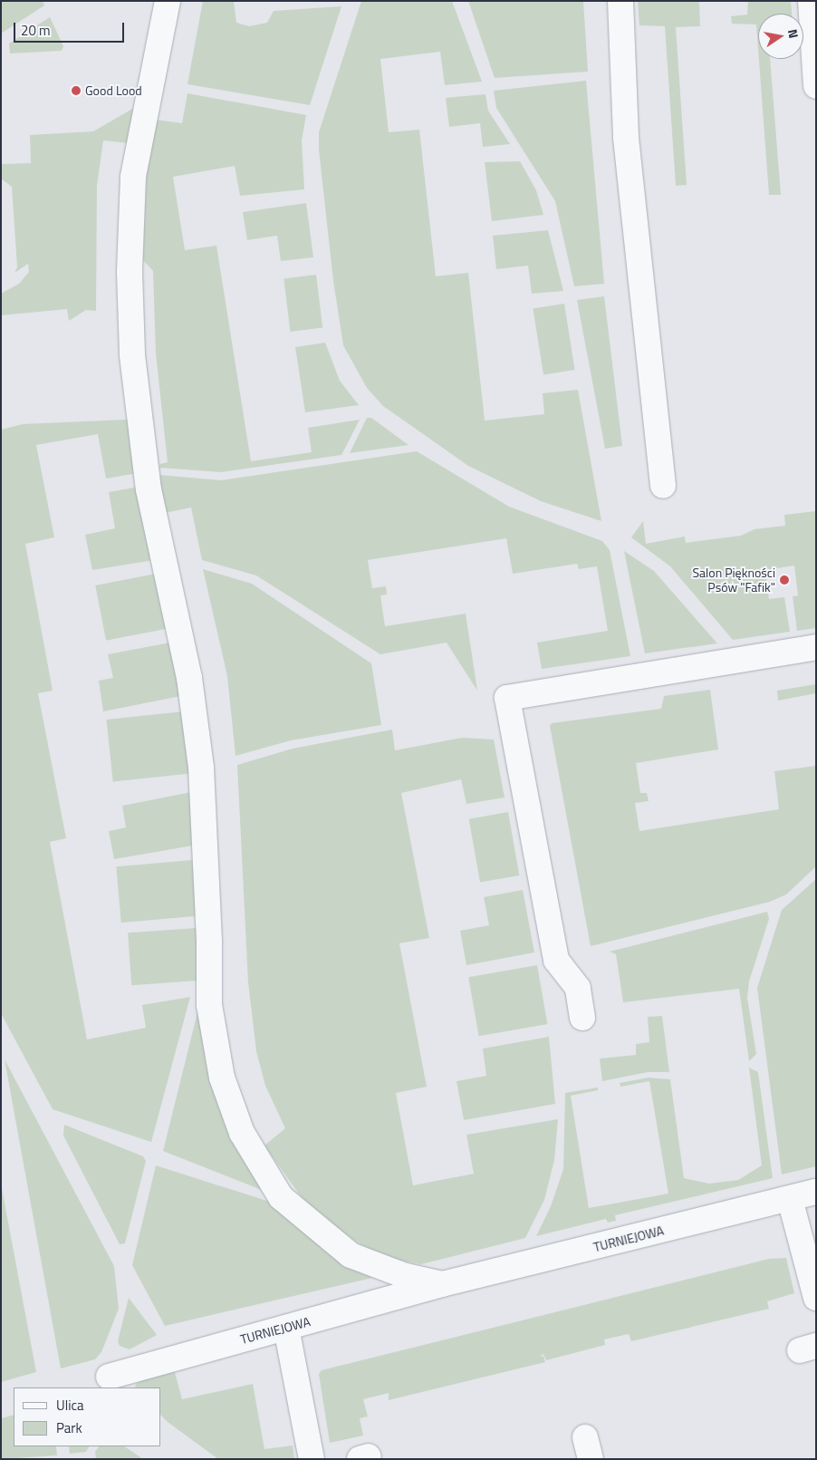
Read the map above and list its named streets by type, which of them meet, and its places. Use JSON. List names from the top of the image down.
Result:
{
  "streets": {
    "street": ["TURNIEJOWA"]
  },
  "places": ["Good Lood", "Salon Piękności Psów \"Fafik\""],
  "legend": ["Ulica", "Park"],
  "scale_bar": "20 m",
  "north": "right"
}
